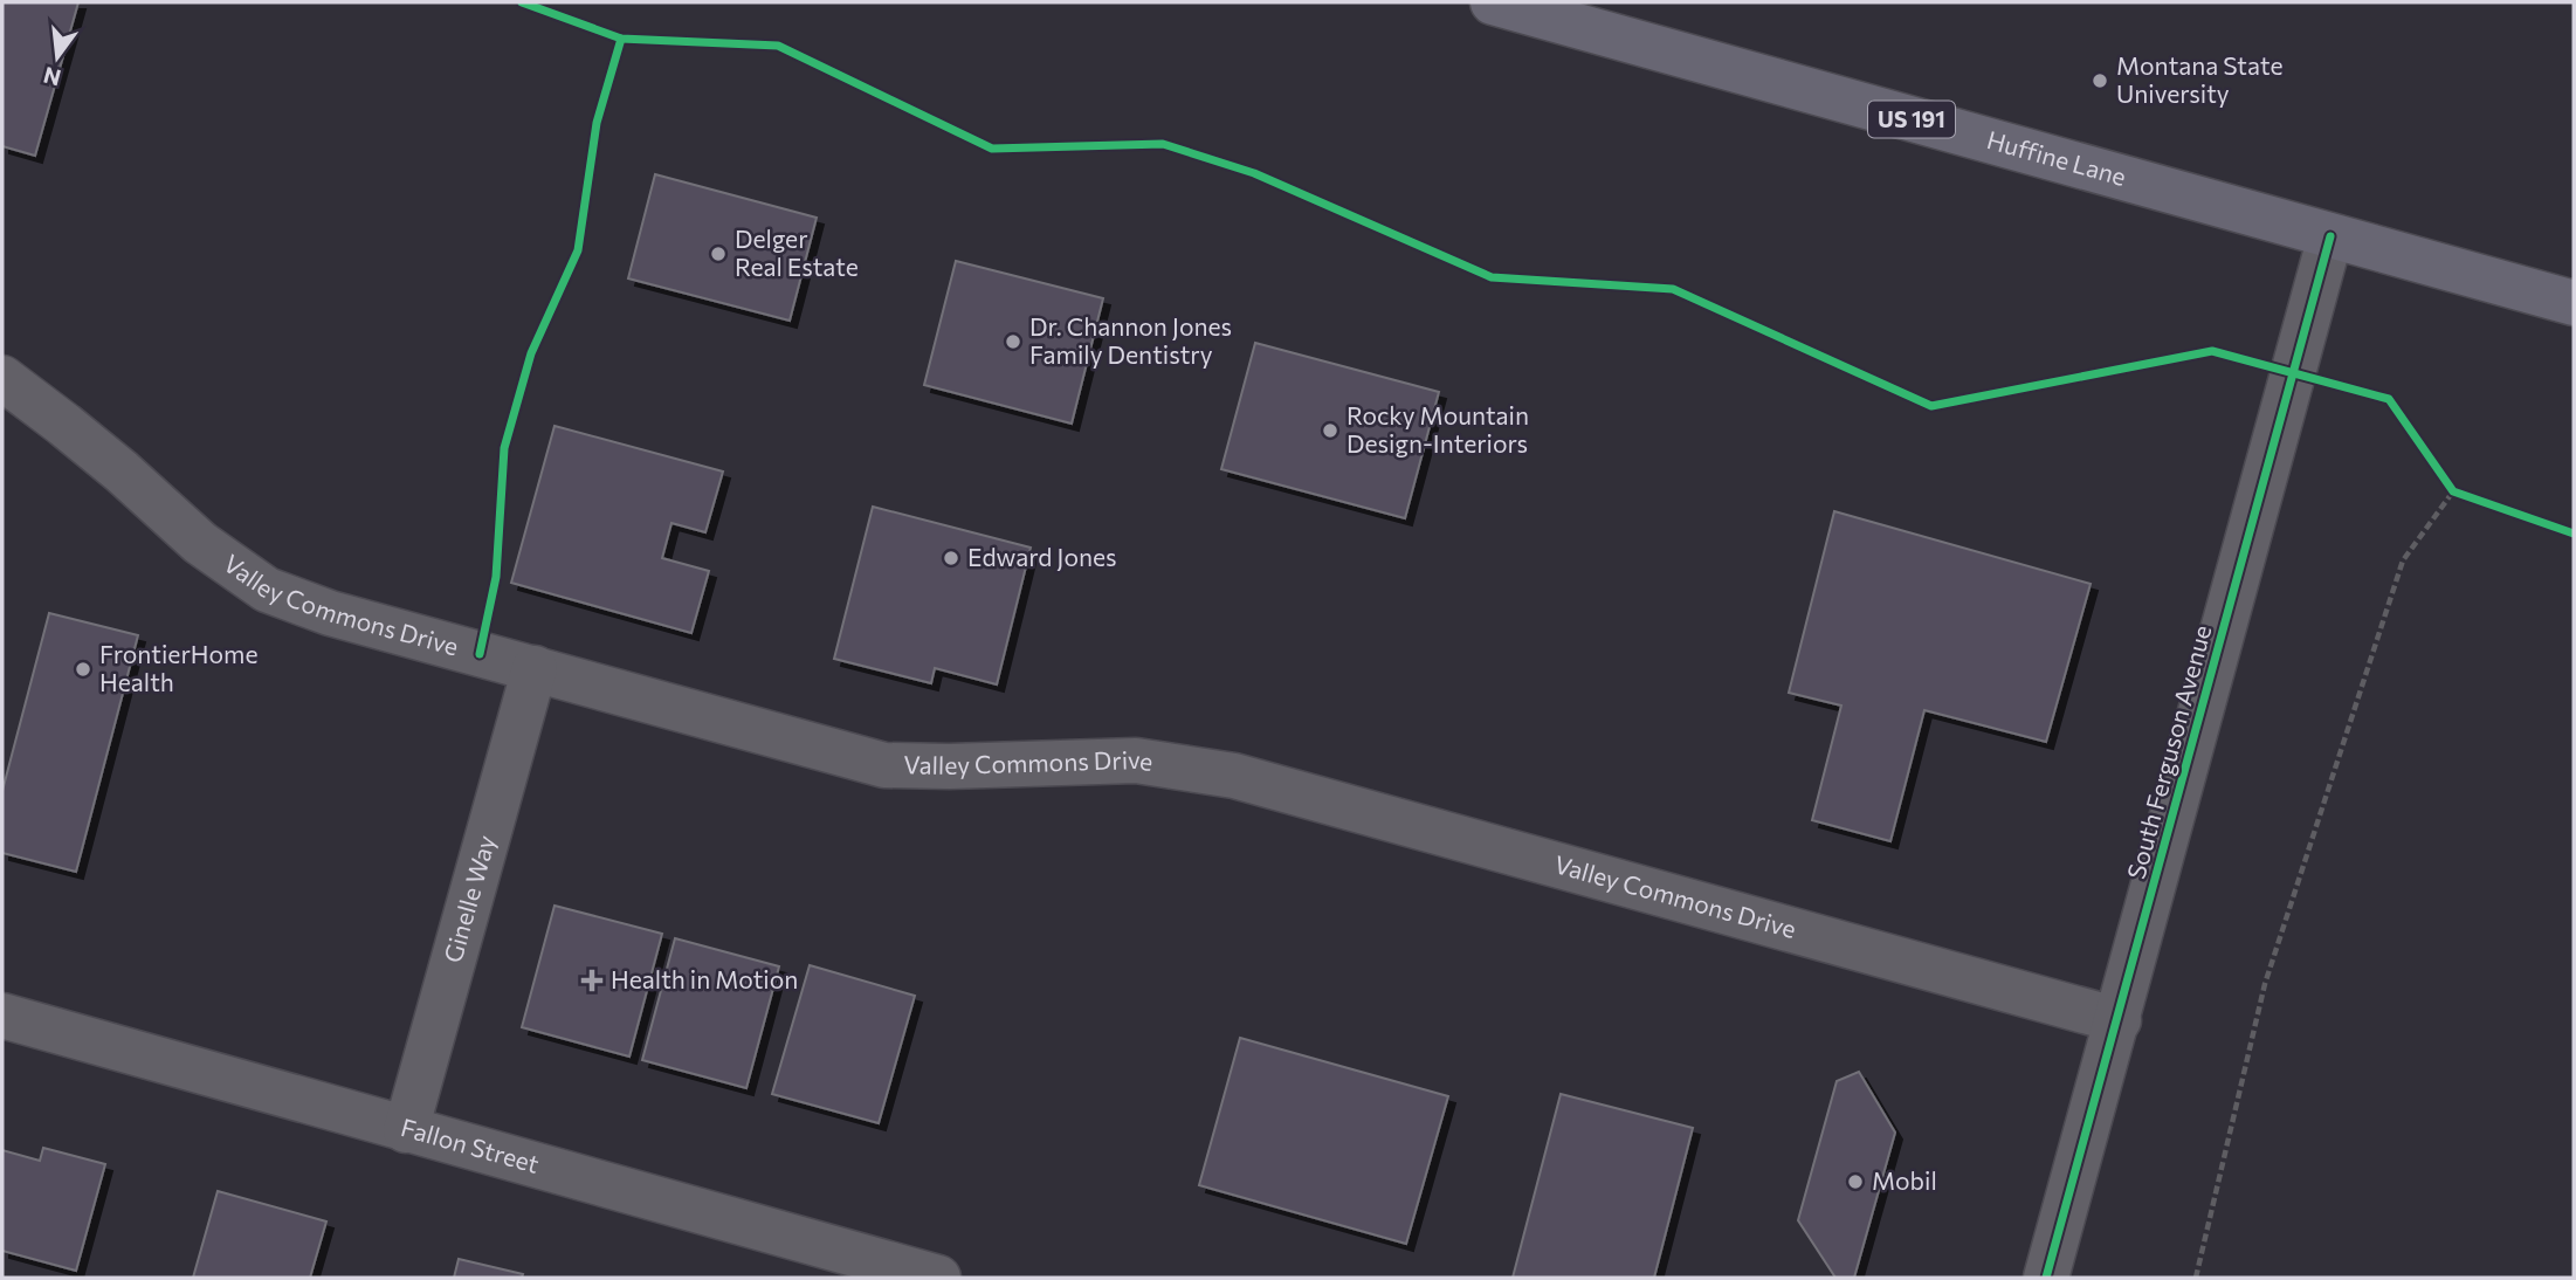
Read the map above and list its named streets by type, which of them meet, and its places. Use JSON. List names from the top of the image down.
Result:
{
  "streets": {
    "highway": ["US 191", "Huffine Lane"],
    "street": [
      "Valley Commons Drive",
      "South Ferguson Avenue",
      "Ginelle Way",
      "Fallon Street"
    ]
  },
  "crossings": [
    ["Huffine Lane", "South Ferguson Avenue"],
    ["Valley Commons Drive", "South Ferguson Avenue"],
    ["Valley Commons Drive", "Ginelle Way"],
    ["Ginelle Way", "Fallon Street"]
  ],
  "places": {
    "other": [
      "Montana State University",
      "Delger Real Estate",
      "Dr. Channon Jones Family Dentistry",
      "Rocky Mountain Design-Interiors",
      "Edward Jones",
      "FrontierHome Health",
      "Mobil"
    ],
    "health": ["Health in Motion"]
  },
  "north": "bottom"
}
